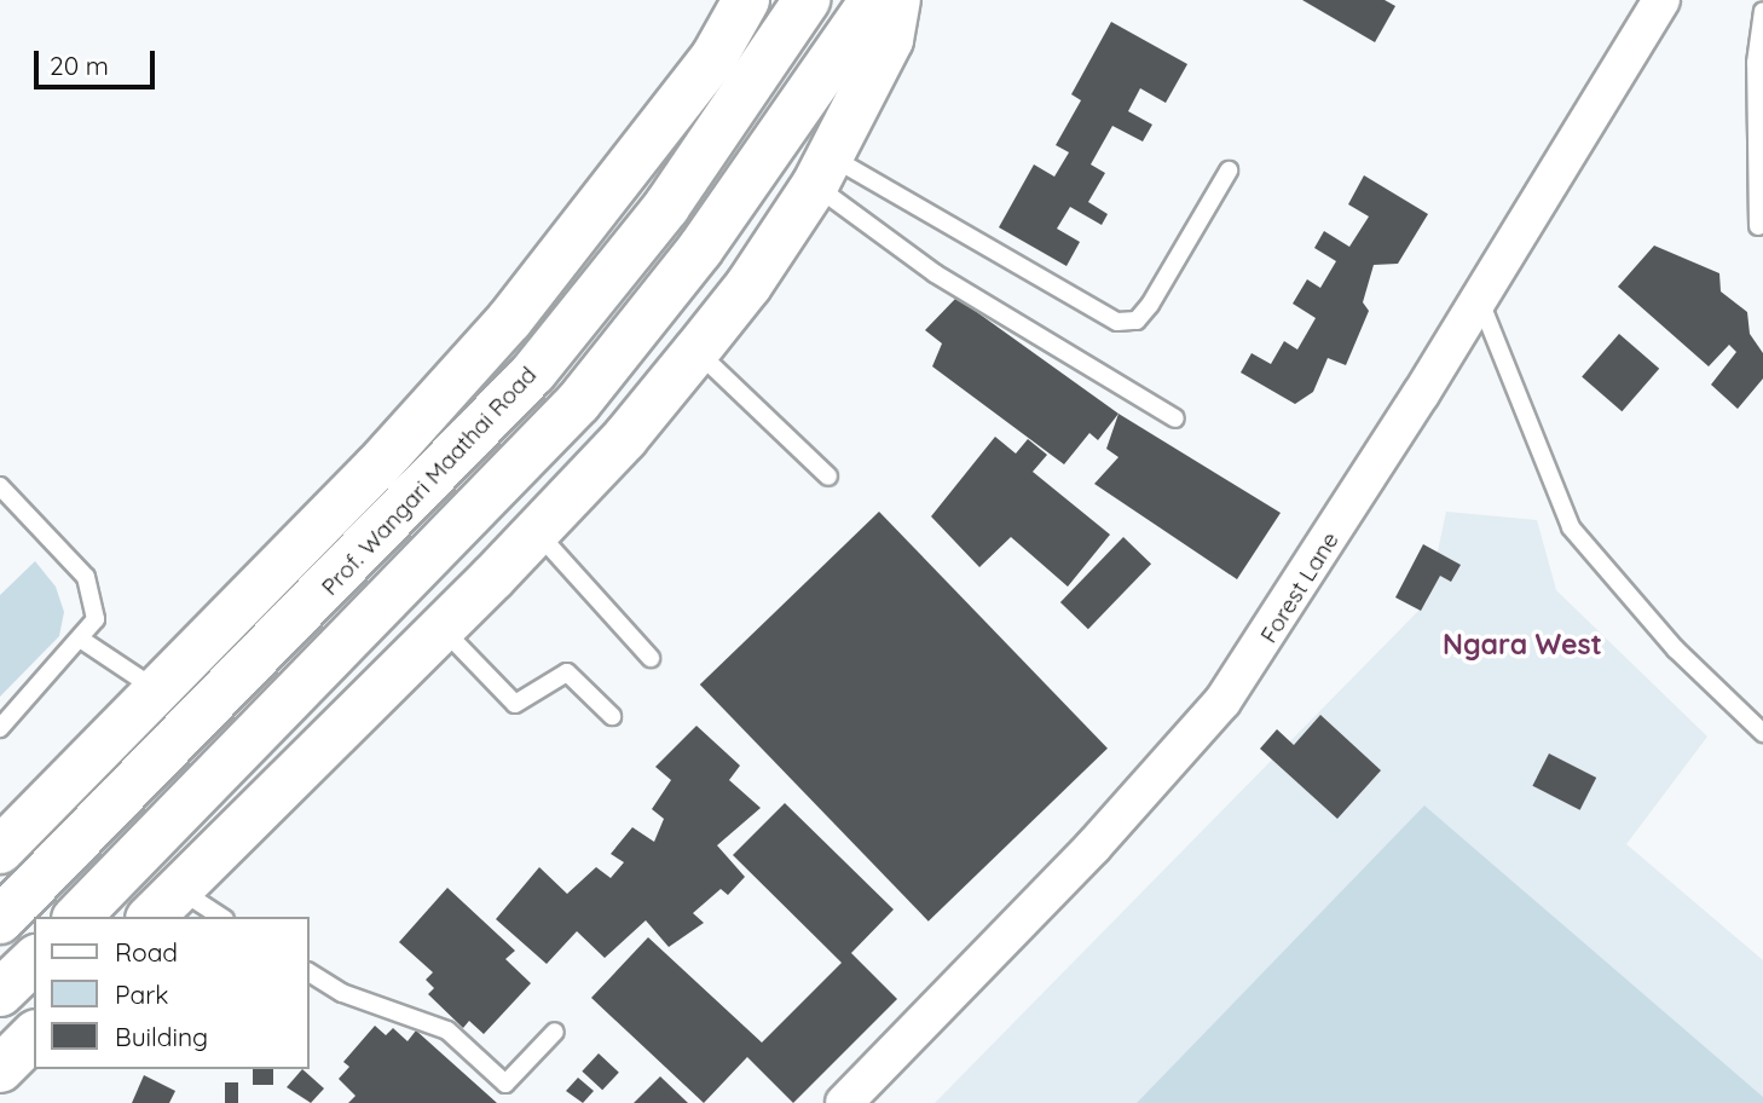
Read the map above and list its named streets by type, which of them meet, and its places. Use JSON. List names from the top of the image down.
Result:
{
  "streets": {
    "main road": ["Prof. Wangari Maathai Road"],
    "street": ["Forest Lane"]
  },
  "districts": ["Ngara West"],
  "legend": ["Road", "Park", "Building"],
  "scale_bar": "20 m"
}
